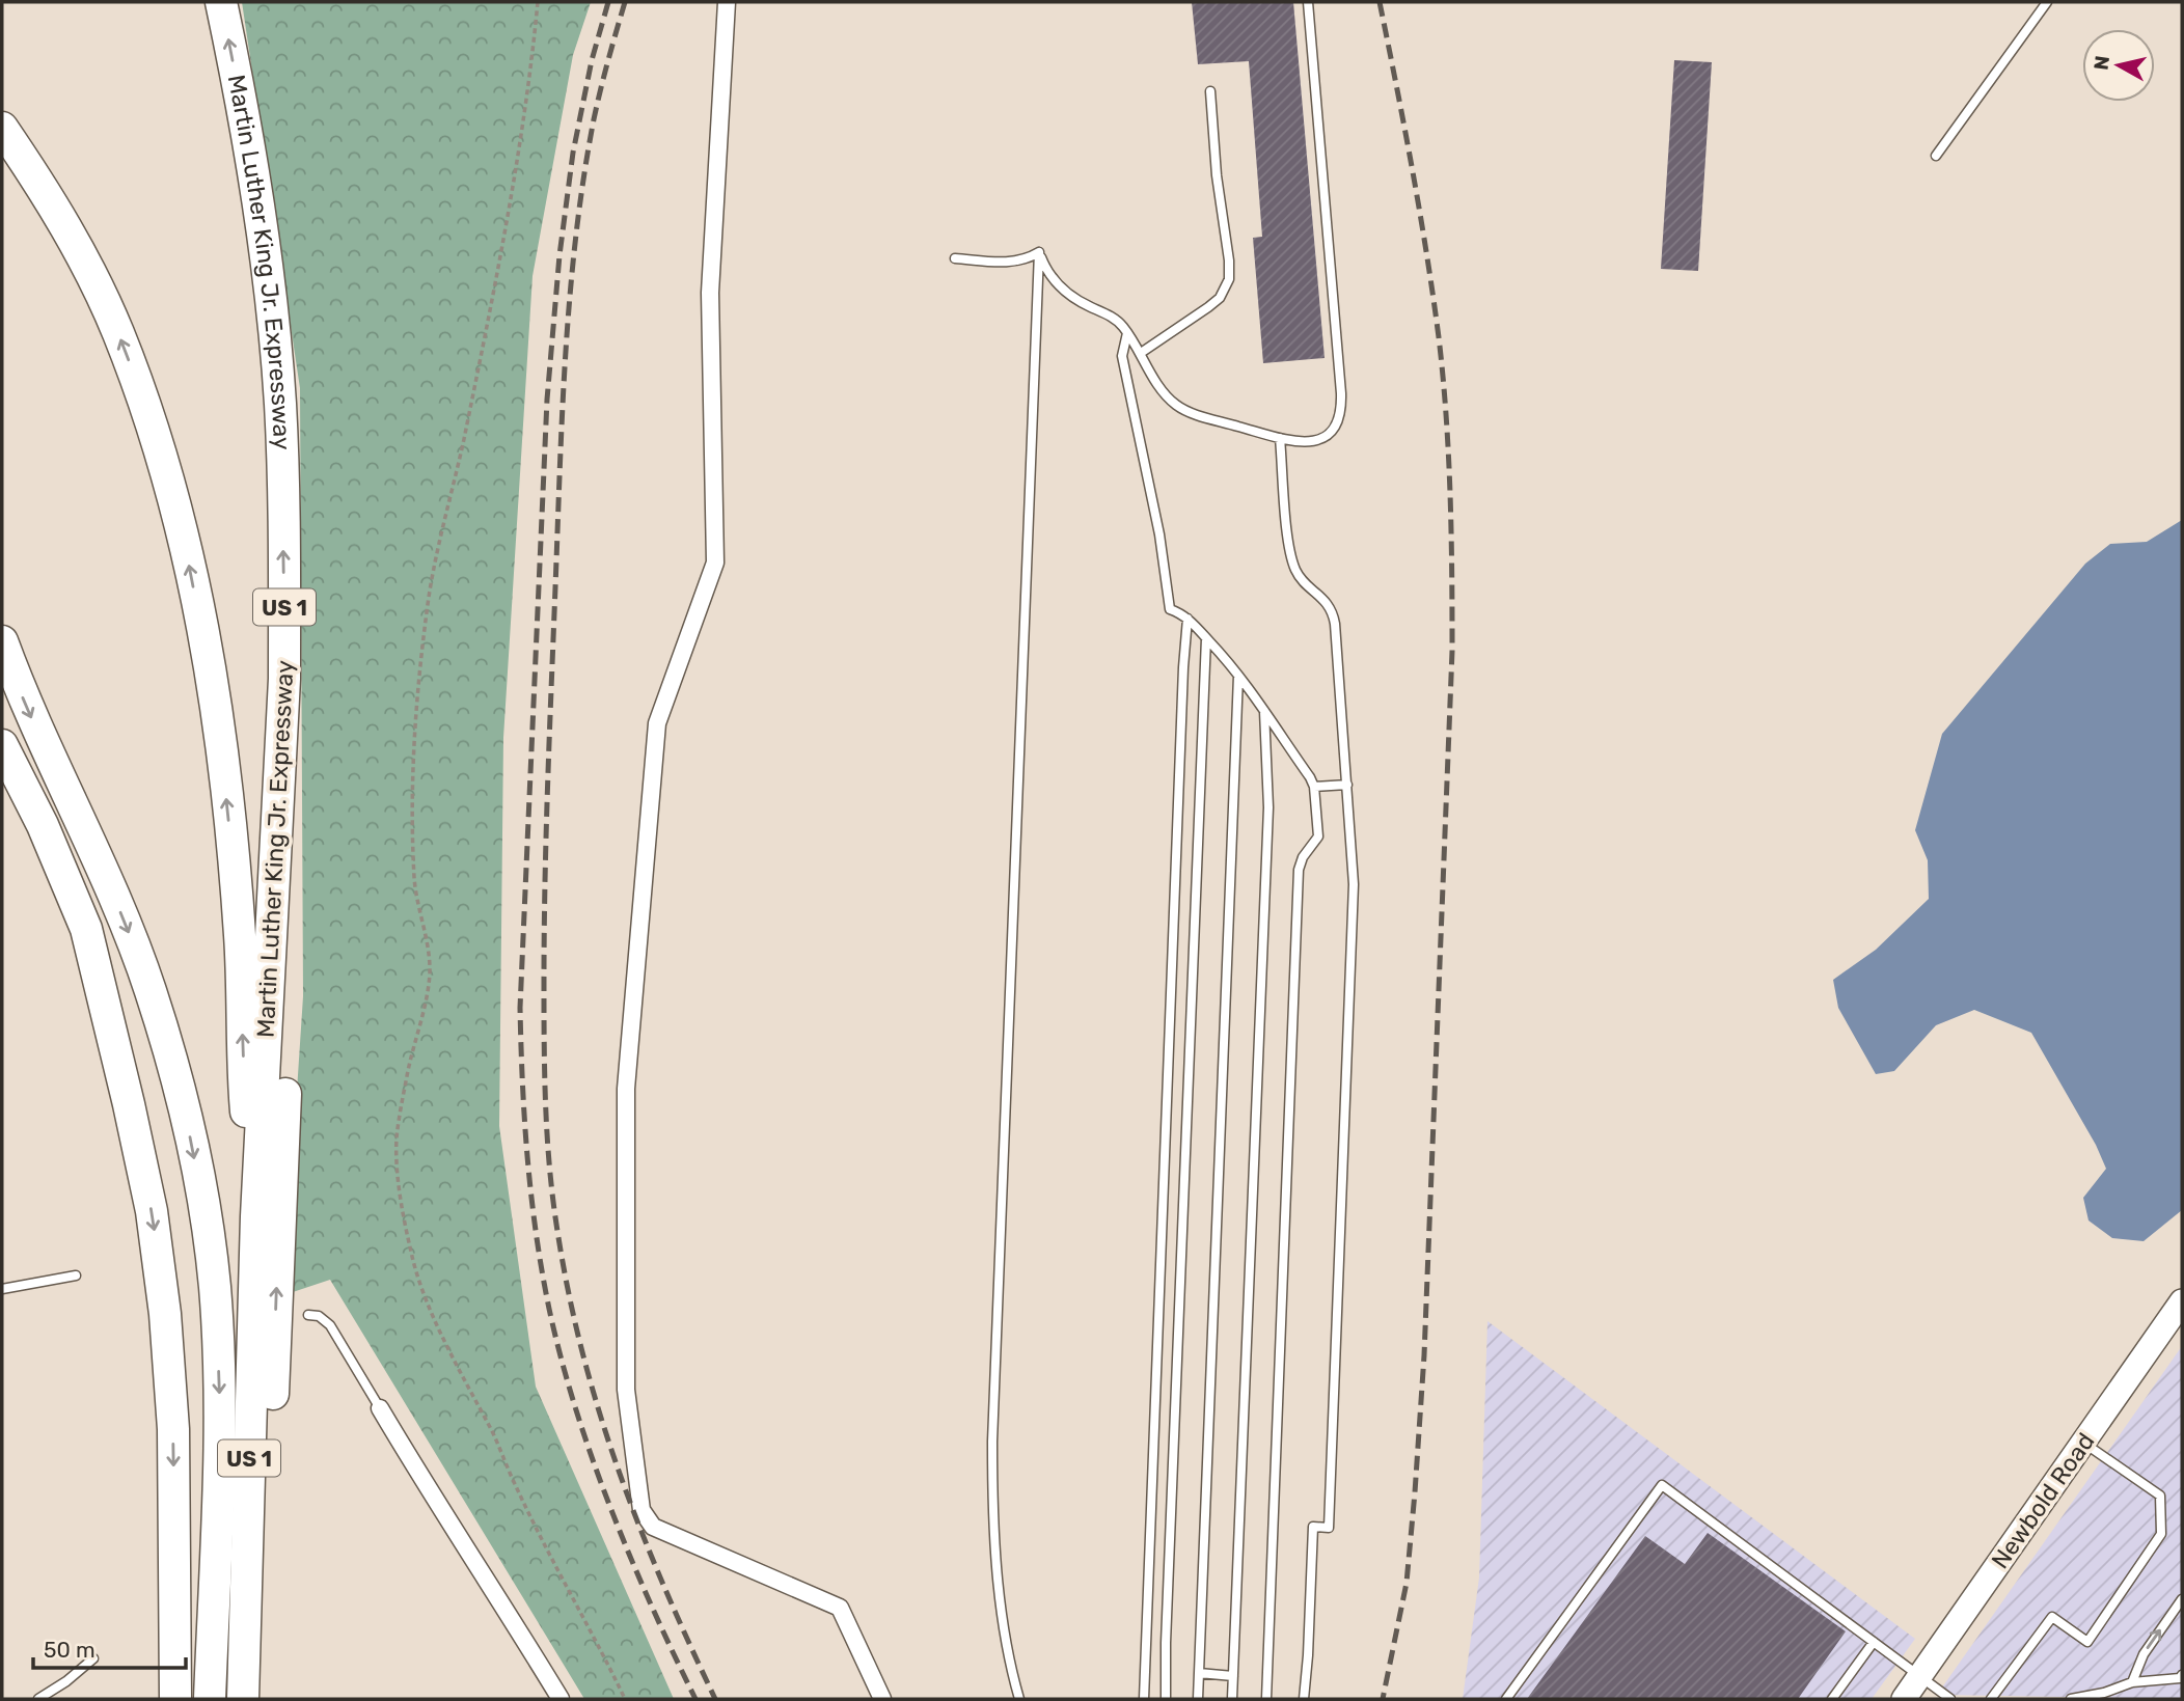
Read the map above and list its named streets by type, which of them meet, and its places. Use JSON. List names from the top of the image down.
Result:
{
  "streets": {
    "highway": ["Martin Luther King Jr. Expressway", "US 1"],
    "main road": ["Newbold Road"]
  },
  "scale_bar": "50 m",
  "north": "left"
}
